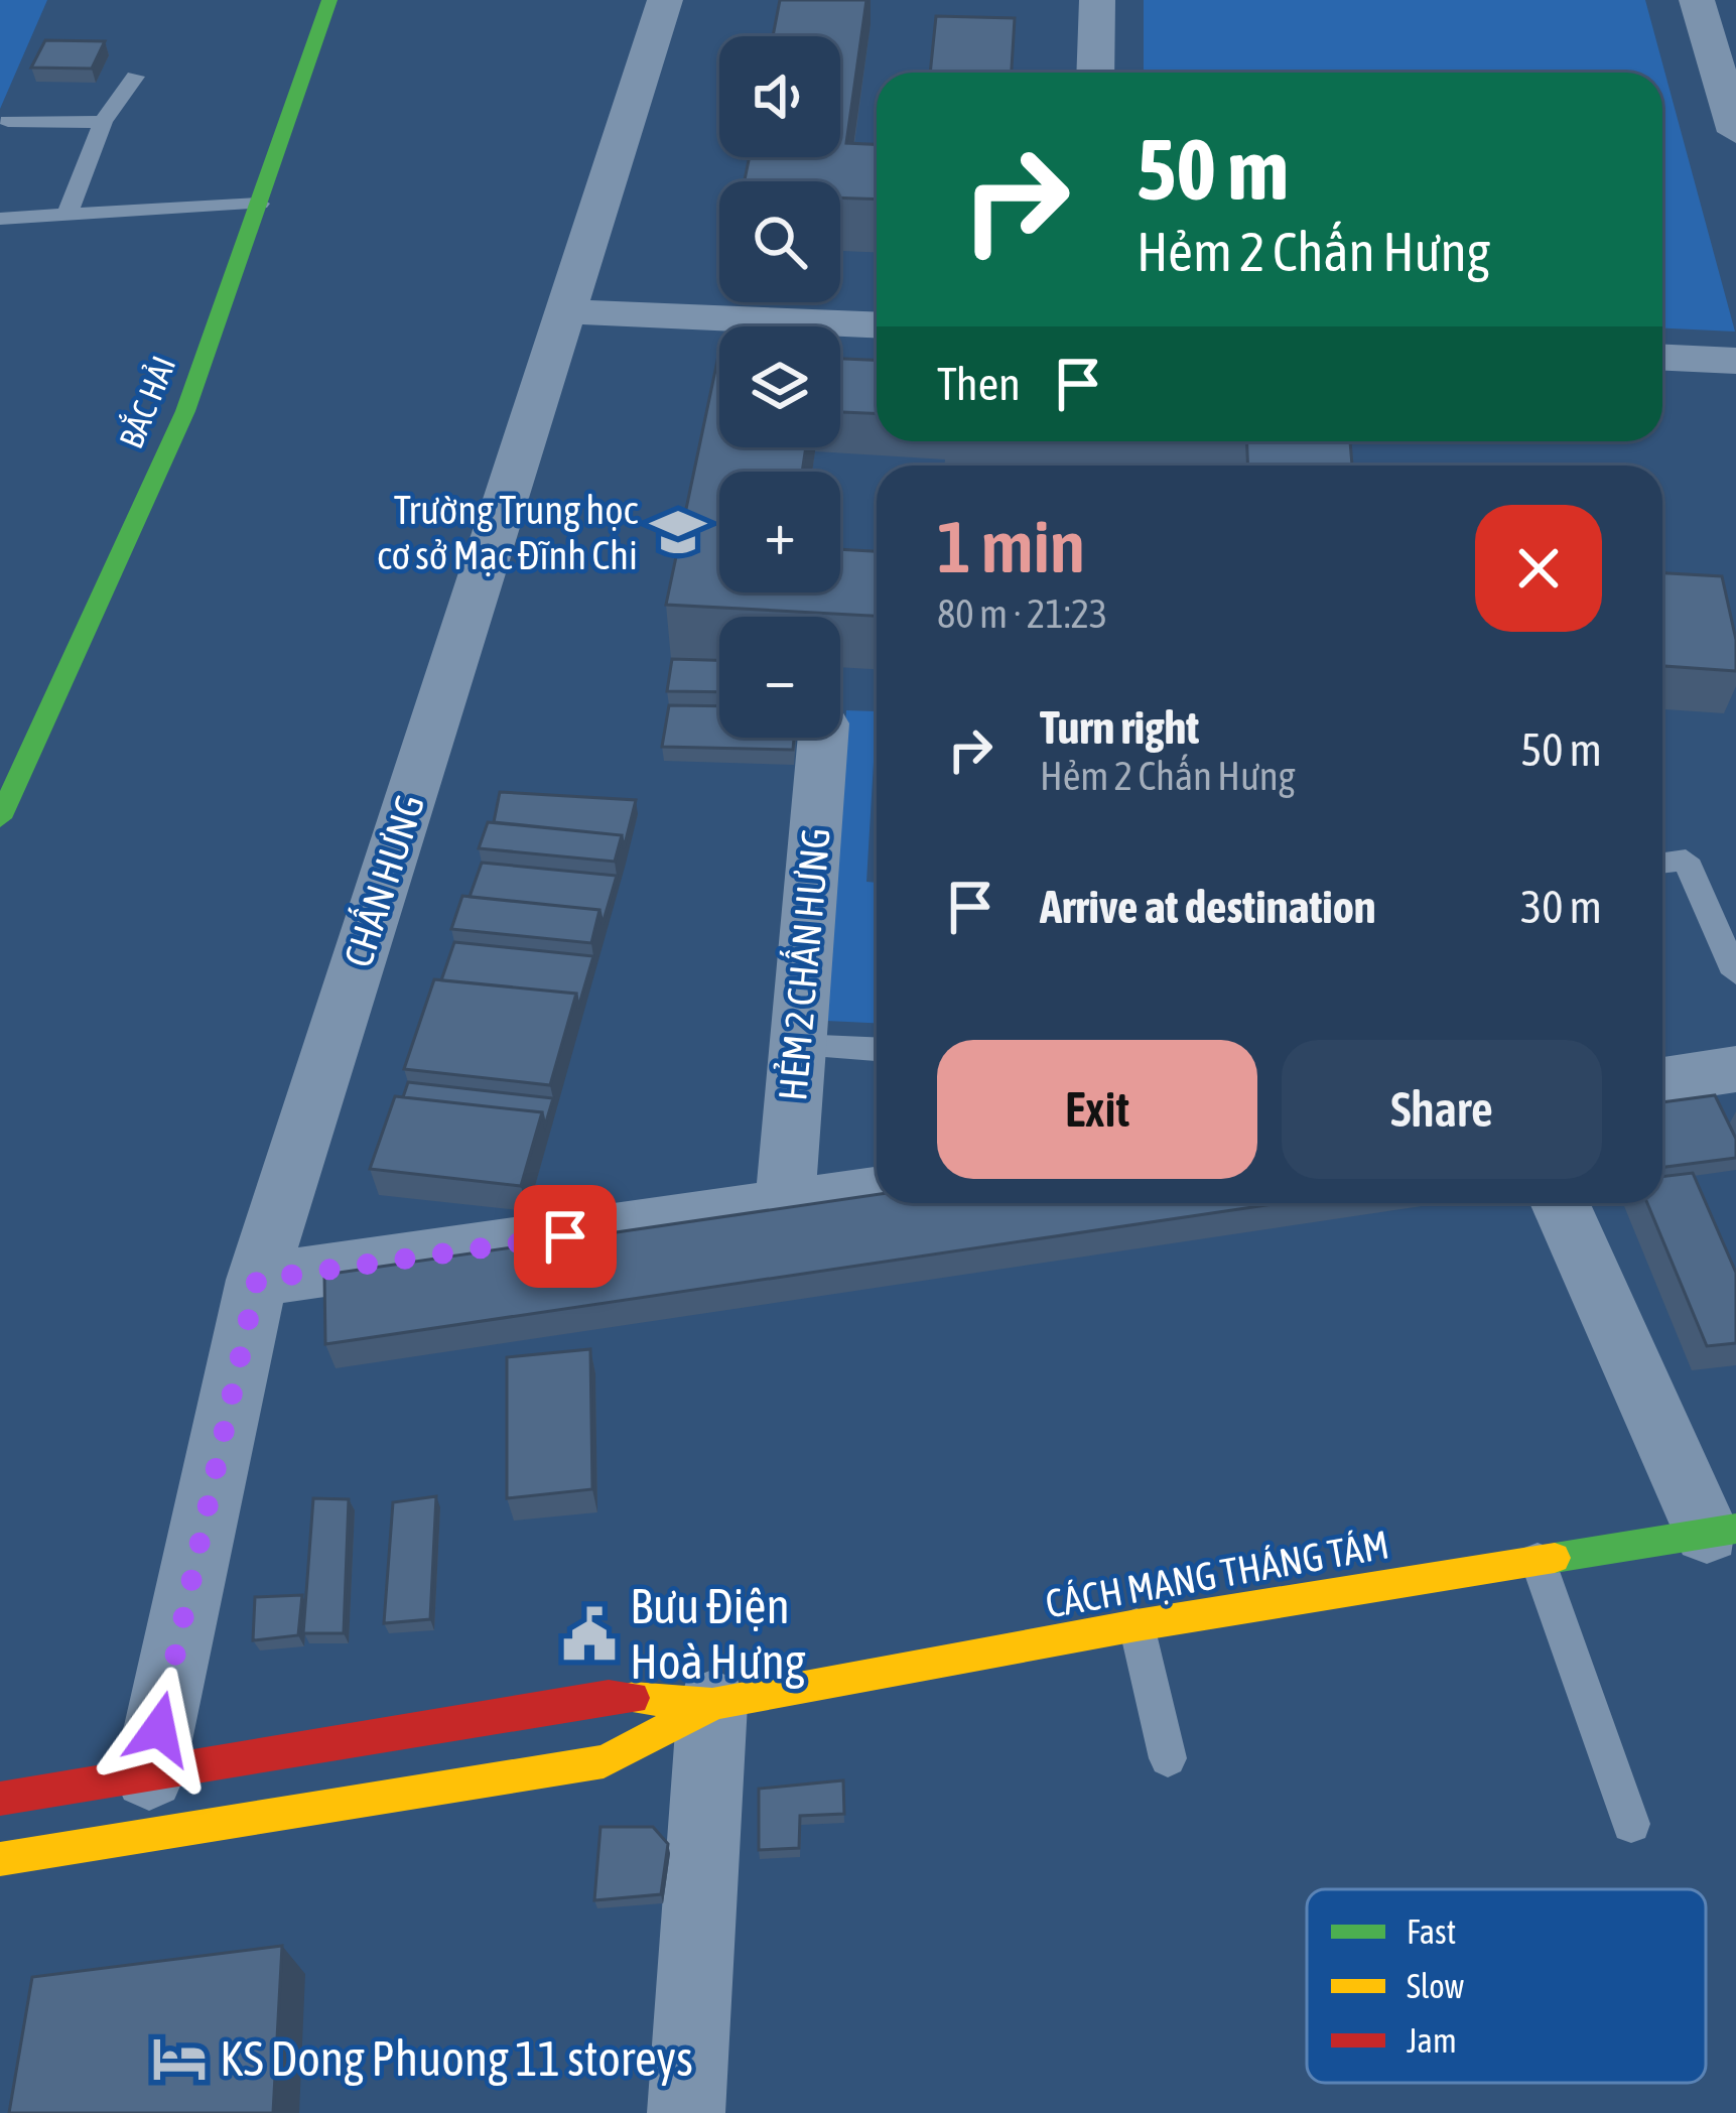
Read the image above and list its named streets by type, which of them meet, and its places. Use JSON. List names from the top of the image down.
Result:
{
  "streets": {
    "main road": ["BẮC HẢI", "CÁCH MẠNG THÁNG TÁM"],
    "street": ["CHẤN HƯNG", "HẺM 2 CHẤN HƯNG"]
  },
  "crossings": [
    ["CHẤN HƯNG", "CÁCH MẠNG THÁNG TÁM"]
  ],
  "places": {
    "school or university": ["Trường Trung học cơ sở Mạc Đĩnh Chi"],
    "public building": ["Bưu Điện Hoà Hưng"],
    "hotel": ["KS Dong Phuong 11 storeys"]
  },
  "legend": ["Fast", "Slow", "Jam"],
  "page": {
    "map_buttons": ["+", "−"],
    "turn": ["50 m", "Hẻm 2 Chấn Hưng"],
    "then": "Then",
    "heading": ["1 min", "80 m · 21:23"],
    "list": [
      {
        "name": "Turn right",
        "note": "Hẻm 2 Chấn Hưng",
        "value": "50 m"
      },
      {
        "name": "Arrive at destination",
        "value": "30 m"
      }
    ],
    "buttons": ["Exit", "Share"]
  }
}
